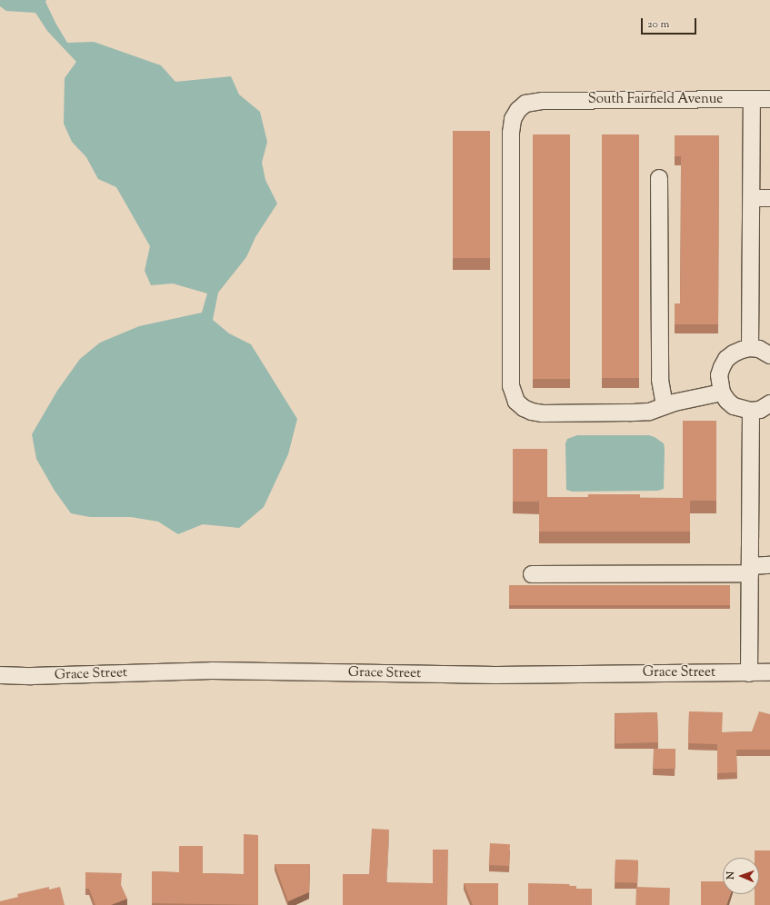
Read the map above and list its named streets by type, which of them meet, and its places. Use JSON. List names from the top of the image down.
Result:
{
  "streets": {
    "street": ["South Fairfield Avenue", "Grace Street"]
  },
  "scale_bar": "20 m",
  "north": "left"
}
